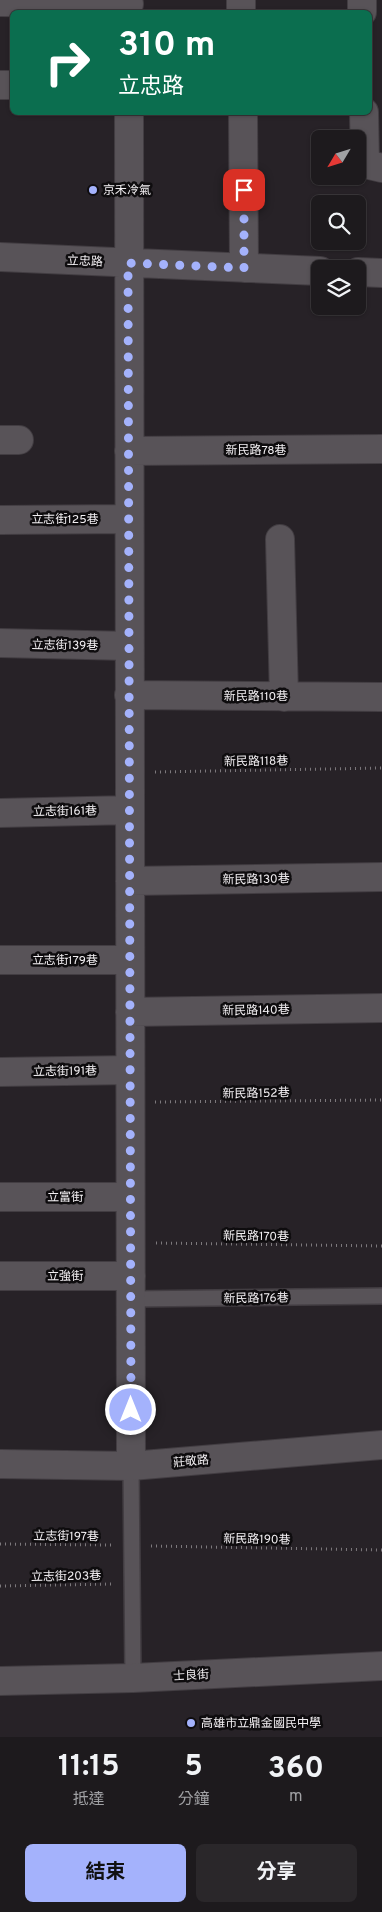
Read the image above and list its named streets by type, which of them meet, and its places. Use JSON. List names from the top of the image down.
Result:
{
  "streets": {
    "street": [
      "立忠路",
      "新民路78巷",
      "立志街125巷",
      "立志街139巷",
      "新民路110巷",
      "立志街161巷",
      "新民路130巷",
      "立志街179巷",
      "新民路140巷",
      "立志街191巷",
      "立富街",
      "立強街",
      "莊敬路",
      "士良街"
    ],
    "lane": ["新民路176巷"],
    "path": [
      "新民路118巷",
      "新民路152巷",
      "新民路170巷",
      "立志街197巷",
      "新民路190巷",
      "立志街203巷"
    ]
  },
  "crossings": [
    ["立強街", "新民路176巷"],
    ["立志街197巷", "新民路190巷"]
  ],
  "places": ["京禾冷氣", "高雄市立鼎金國民中學"],
  "north": "bottom left",
  "page": {
    "turn": ["310 m", "立忠路"],
    "eta": [
      "11:15",
      "抵達",
      "5",
      "分鐘",
      "360",
      "m"
    ],
    "buttons": ["結束", "分享"]
  }
}
